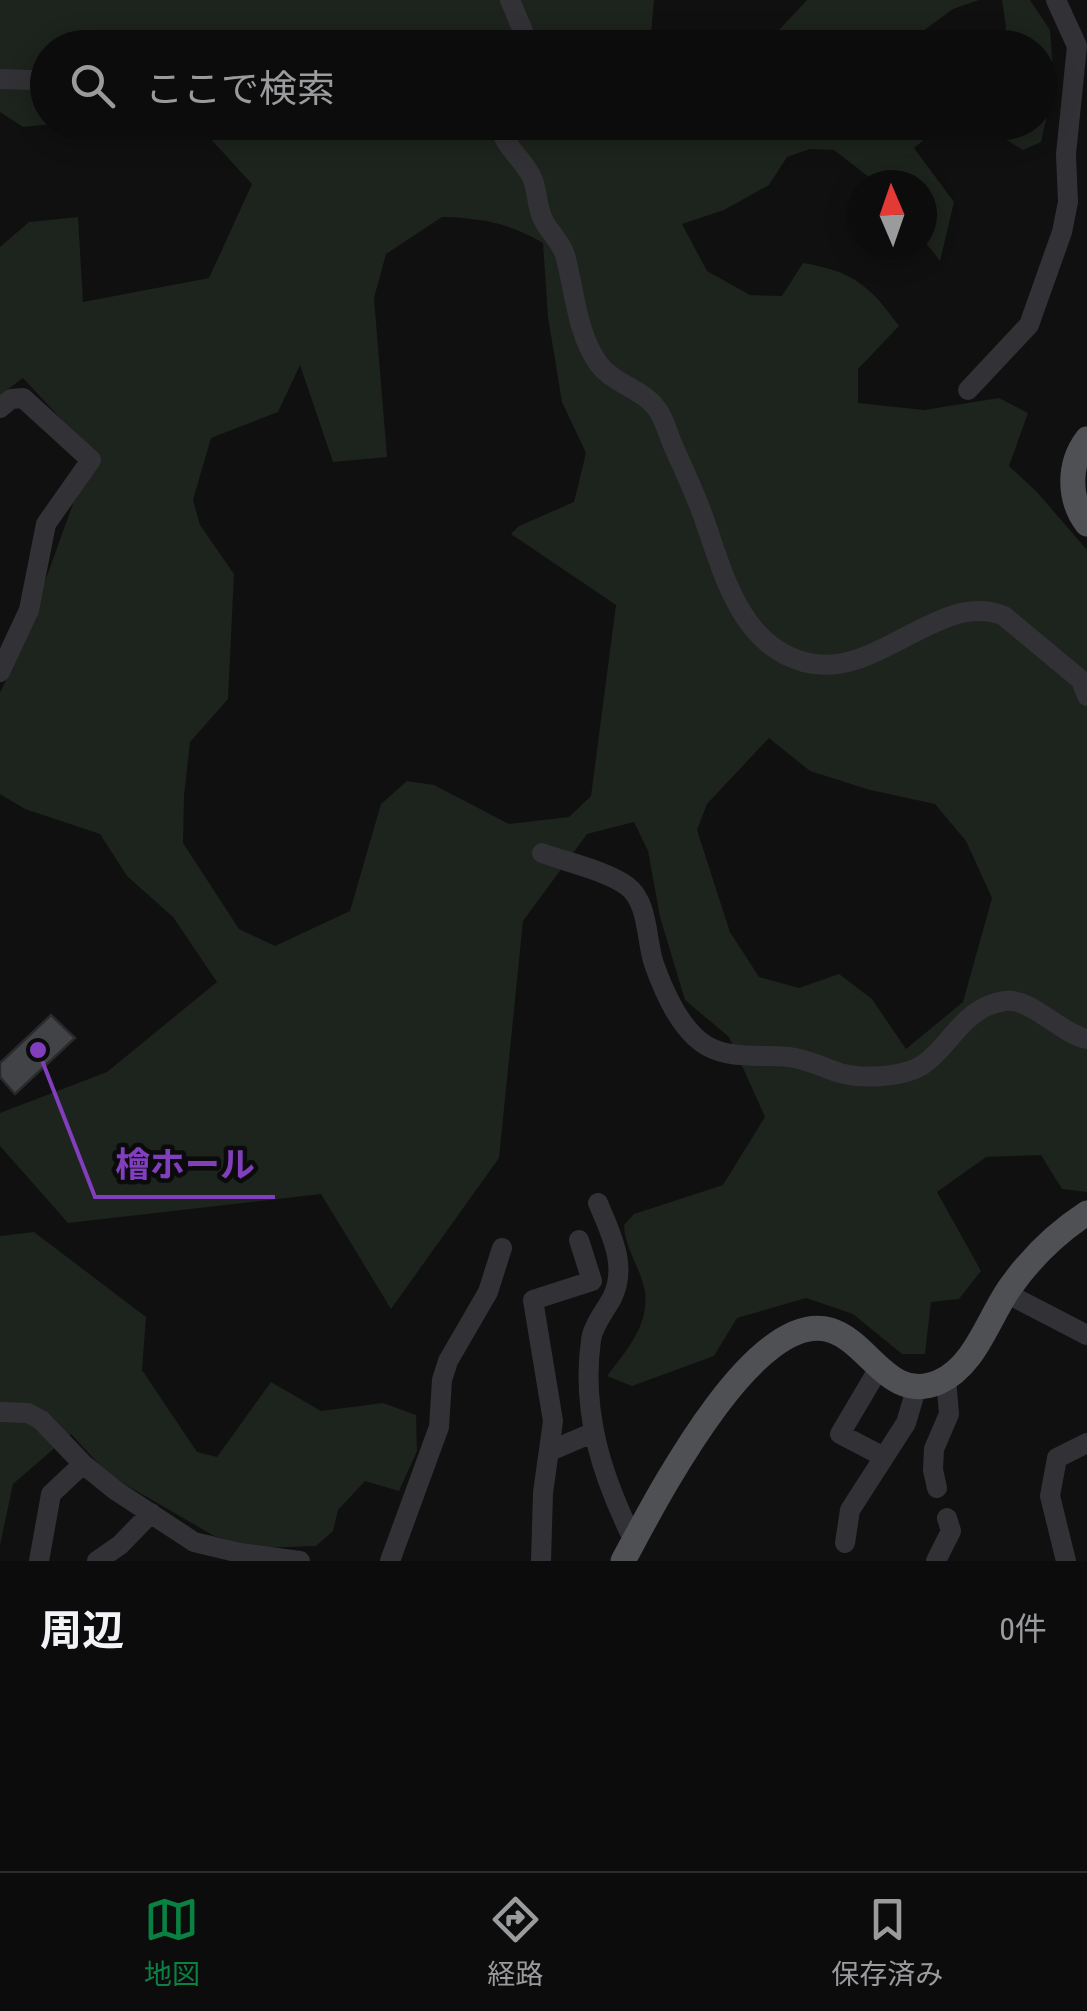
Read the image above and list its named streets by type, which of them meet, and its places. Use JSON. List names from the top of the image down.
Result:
{
  "places": ["檜ホール"],
  "north": "top",
  "page": {
    "search": "ここで検索",
    "heading": ["周辺", "0件"],
    "nav": ["地図", "経路", "保存済み"]
  }
}
